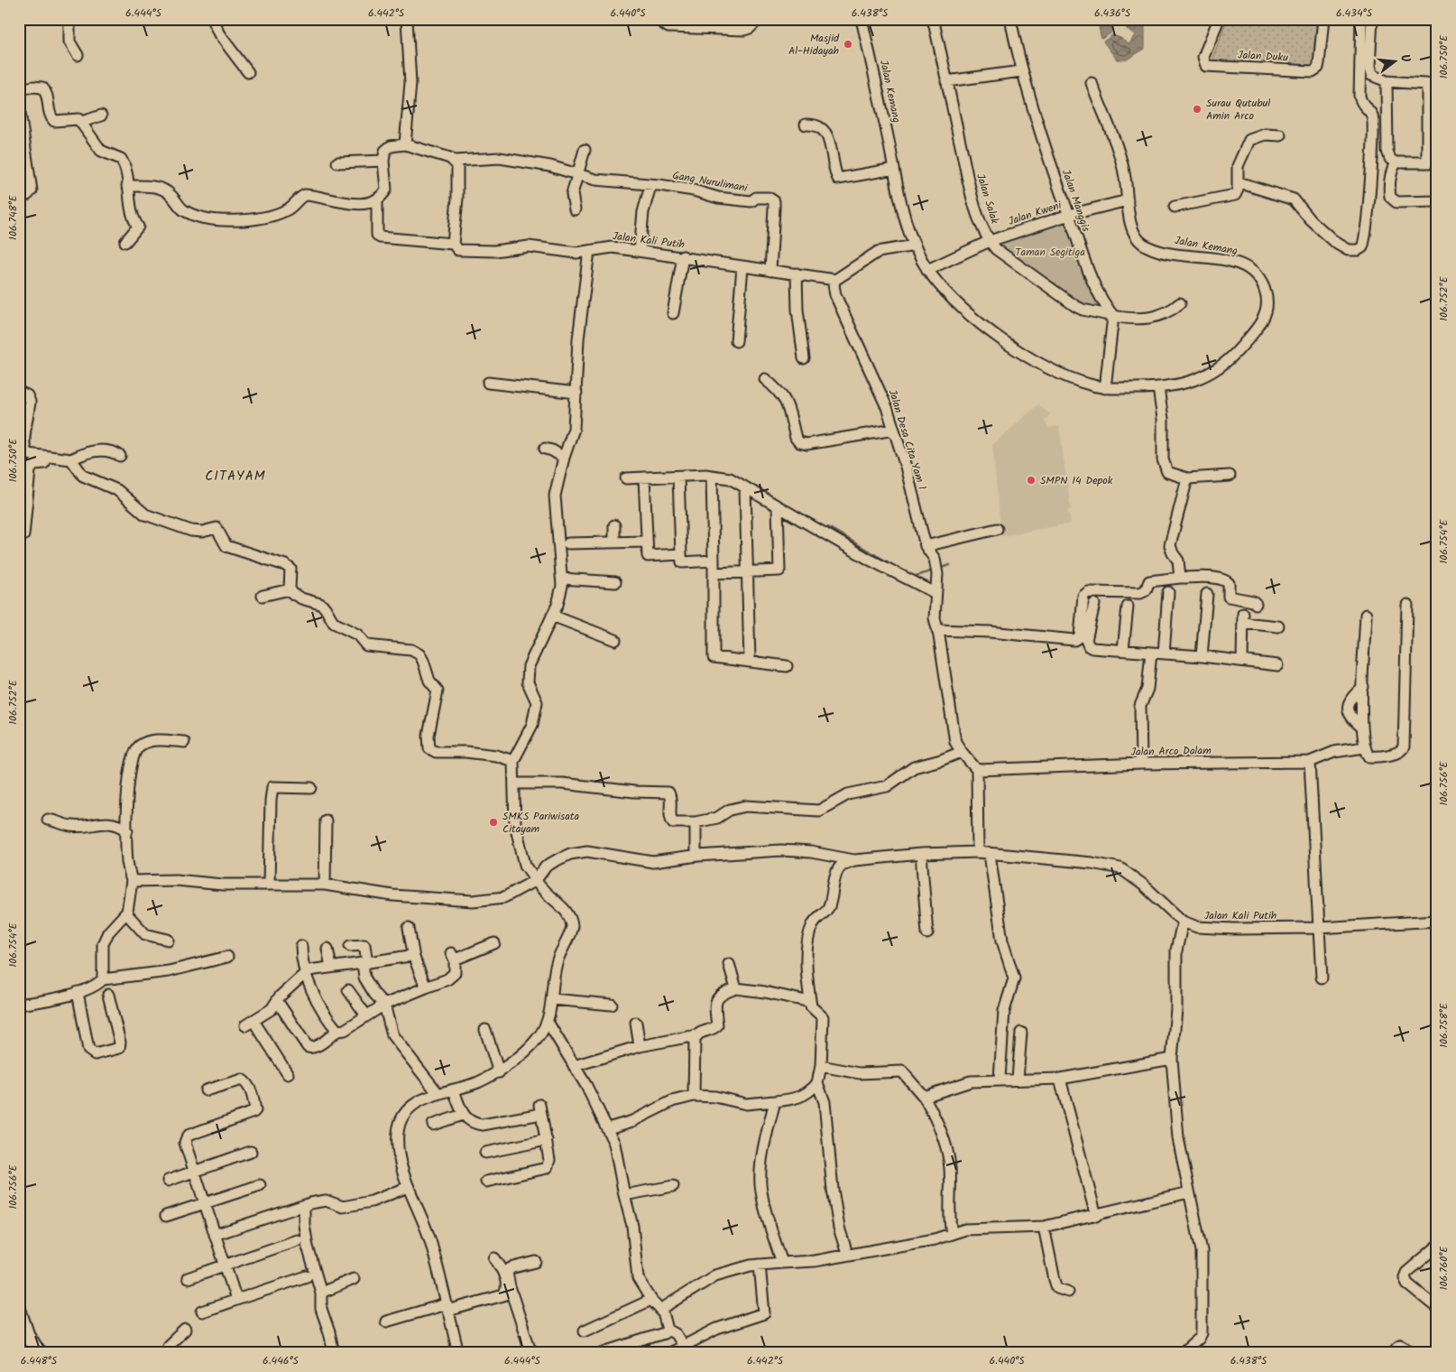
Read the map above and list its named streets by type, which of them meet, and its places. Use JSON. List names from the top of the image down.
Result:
{
  "streets": {
    "street": [
      "Jalan Duku",
      "Jalan Kemang",
      "Gang Nurulimani",
      "Jalan Salak",
      "Jalan Manggis",
      "Jalan Kweni",
      "Jalan Kali Putih",
      "Jalan Desa Cita Yam 1",
      "Jalan Arco Dalam"
    ]
  },
  "crossings": [
    ["Jalan Kemang", "Jalan Kweni"],
    ["Gang Nurulimani", "Jalan Kali Putih"],
    ["Jalan Salak", "Jalan Manggis"],
    ["Jalan Salak", "Jalan Kweni"],
    ["Jalan Manggis", "Jalan Kweni"],
    ["Jalan Kali Putih", "Jalan Desa Cita Yam 1"]
  ],
  "districts": ["CITAYAM"],
  "parks": ["Taman Segitiga"],
  "places": [
    "Masjid Al-Hidayah",
    "Surau Qutubul Amin Arco",
    "SMPN 14 Depok",
    "SMKS Pariwisata Citayam"
  ],
  "north": "right",
  "coordinates": [
    "6.444°S",
    "6.442°S",
    "6.440°S",
    "6.438°S",
    "6.436°S",
    "6.434°S",
    "106.750°E",
    "106.748°E",
    "106.752°E",
    "106.754°E",
    "106.756°E",
    "106.758°E",
    "106.760°E",
    "6.448°S",
    "6.446°S"
  ]
}
